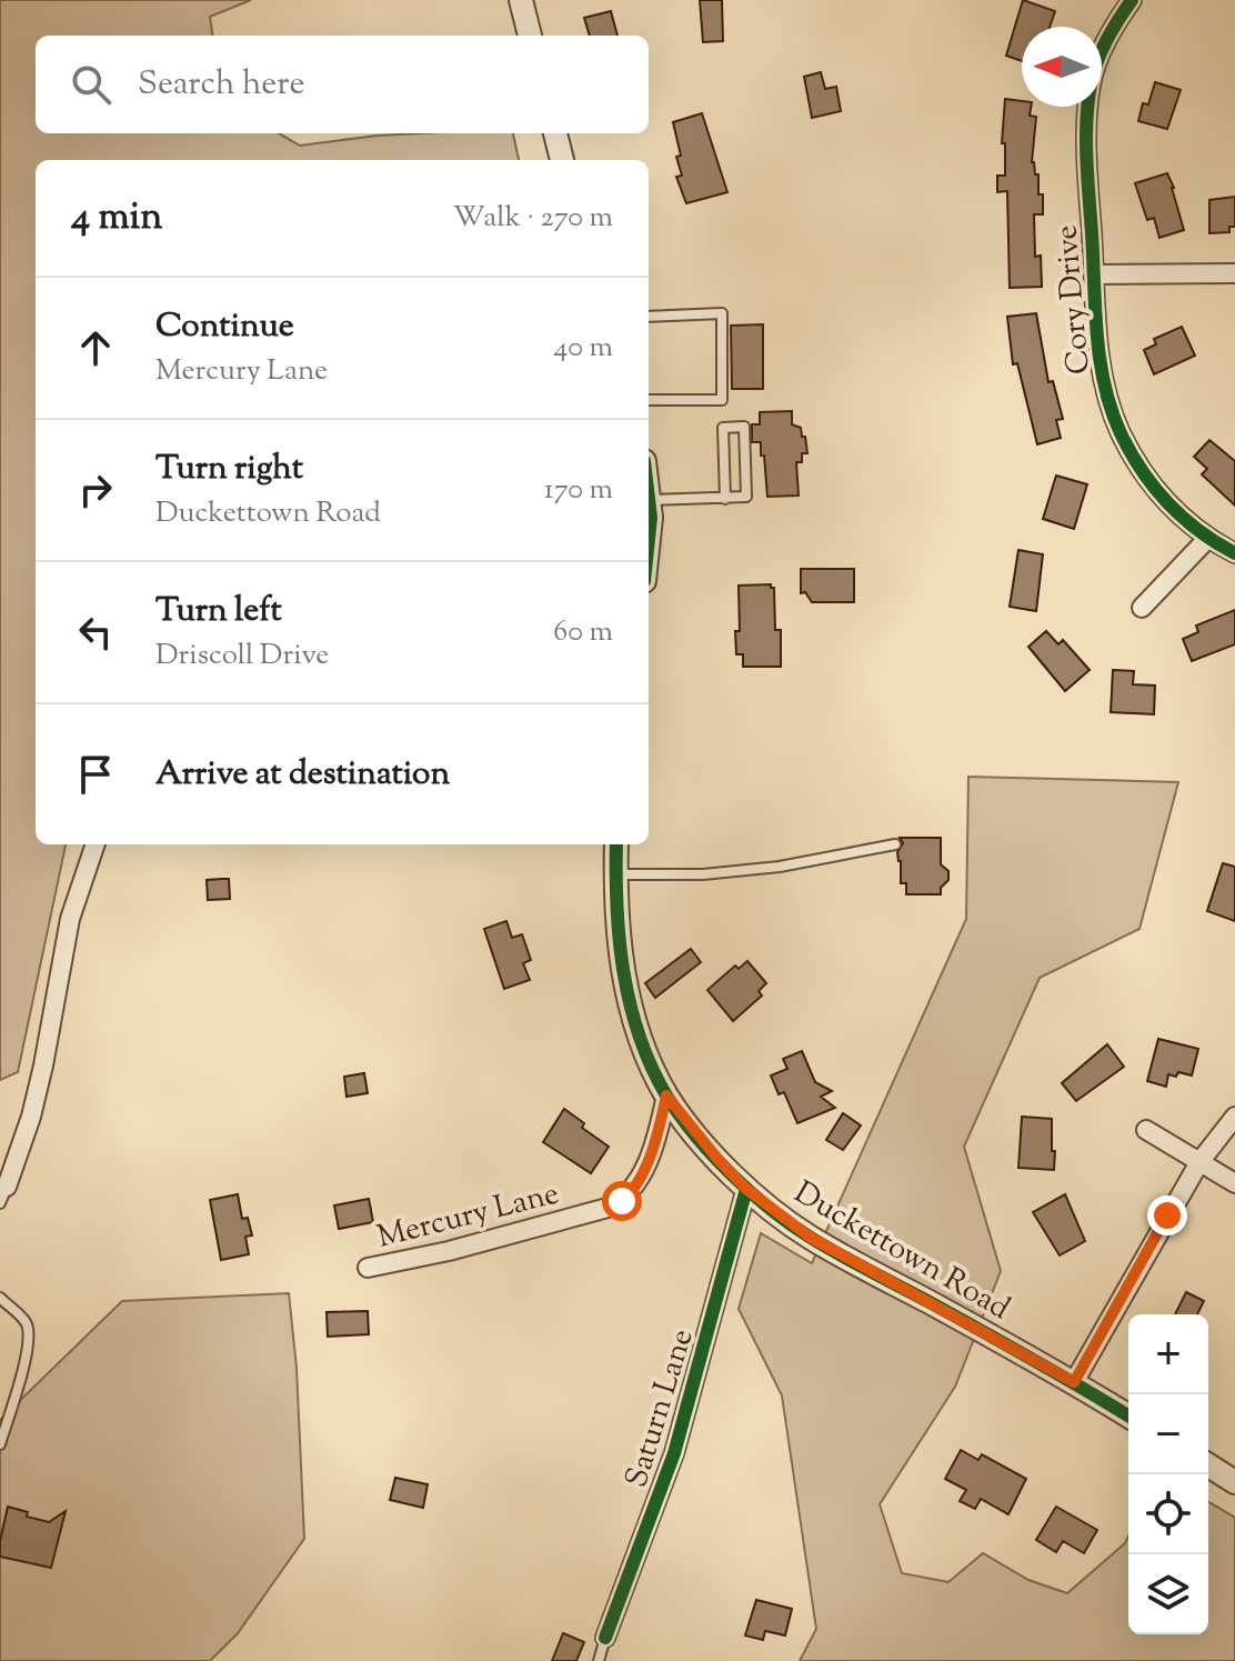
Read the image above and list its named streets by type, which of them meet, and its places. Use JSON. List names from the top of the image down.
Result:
{
  "streets": {
    "street": [
      "Cory Drive",
      "Mercury Lane",
      "Duckettown Road",
      "Saturn Lane"
    ]
  },
  "crossings": [
    ["Mercury Lane", "Duckettown Road"],
    ["Duckettown Road", "Saturn Lane"]
  ],
  "north": "left",
  "page": {
    "search": "Search here",
    "heading": ["4 min", "Walk · 270 m"],
    "list": [
      ["Continue", "Mercury Lane", "40 m"],
      ["Turn right", "Duckettown Road", "170 m"],
      ["Turn left", "Driscoll Drive", "60 m"],
      "Arrive at destination"
    ],
    "map_buttons": ["+", "−"]
  }
}
